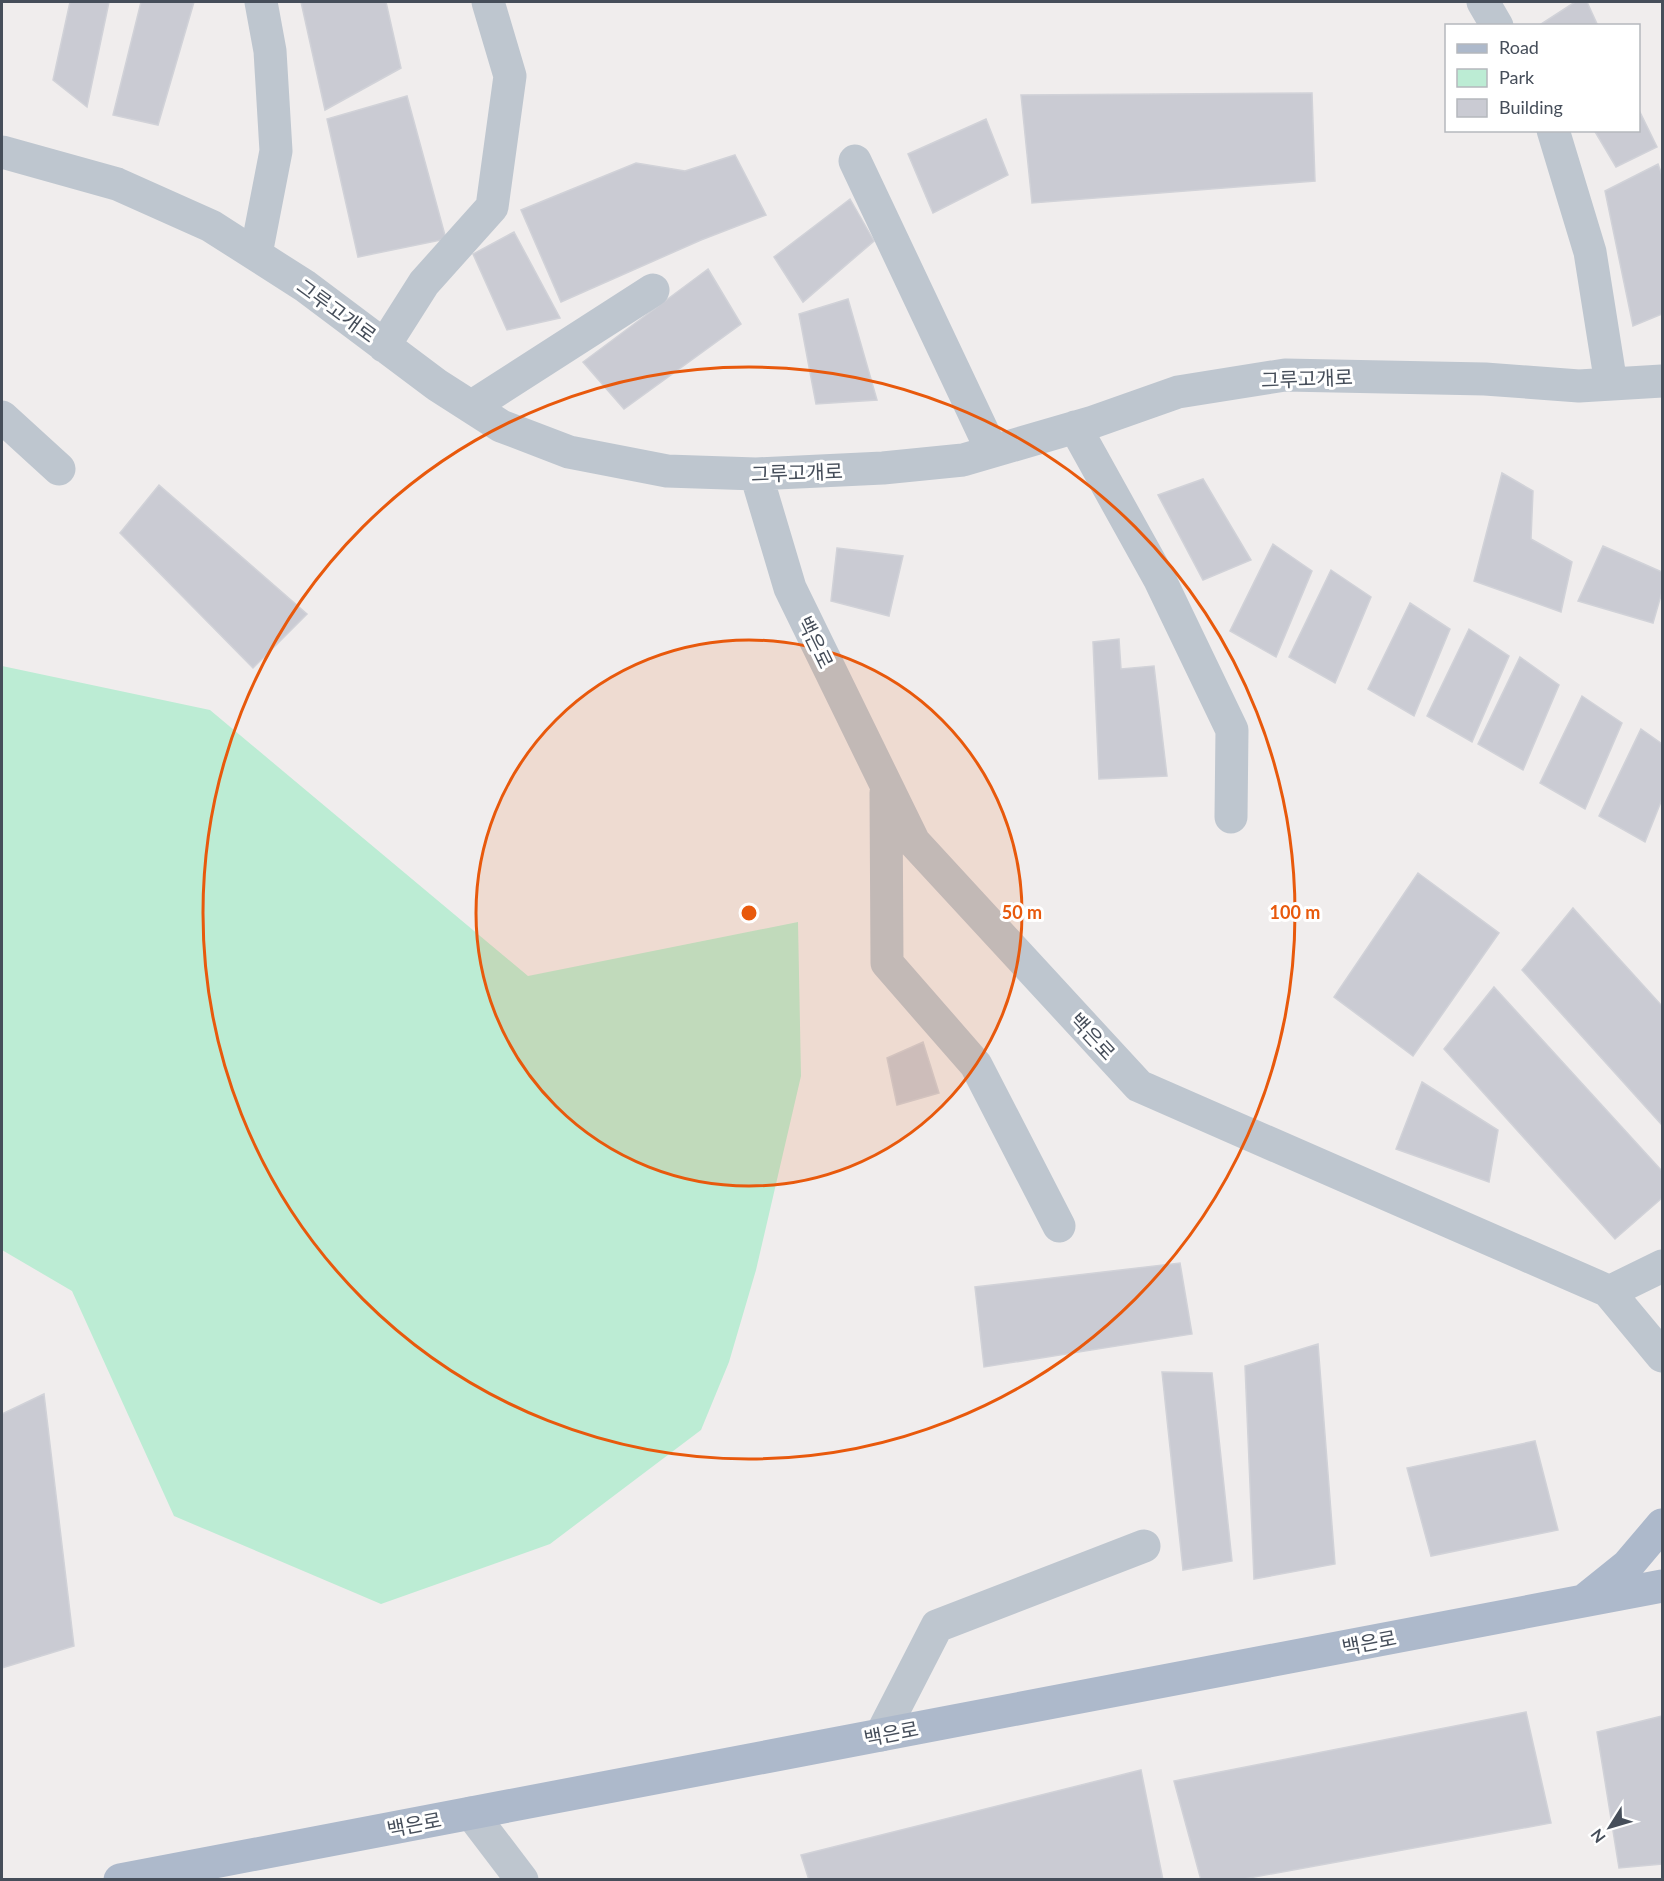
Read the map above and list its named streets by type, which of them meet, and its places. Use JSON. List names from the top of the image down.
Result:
{
  "streets": {
    "main road": ["백은로"],
    "street": ["그루고개로"]
  },
  "crossings": [
    ["그루고개로", "백은로"]
  ],
  "legend": ["Road", "Park", "Building"],
  "north": "bottom left",
  "rings": ["50 m", "100 m"]
}
